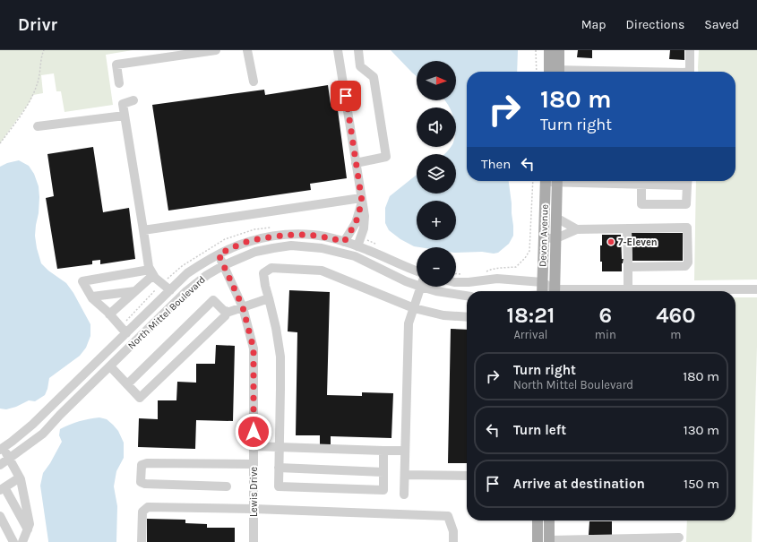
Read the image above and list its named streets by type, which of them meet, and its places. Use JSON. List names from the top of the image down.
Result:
{
  "streets": {
    "main road": ["Devon Avenue"],
    "street": ["North Mittel Boulevard", "Lewis Drive"]
  },
  "crossings": [
    ["North Mittel Boulevard", "Lewis Drive"]
  ],
  "places": ["7-Eleven"],
  "north": "right",
  "page": {
    "header": "Drivr",
    "nav": ["Map", "Directions", "Saved"],
    "map_buttons": ["+", "−"],
    "turn": ["180 m", "Turn right"],
    "then": "Then",
    "eta": [
      "18:21",
      "Arrival",
      "6",
      "min",
      "460",
      "m"
    ],
    "list": [
      {
        "name": "Turn right",
        "note": "North Mittel Boulevard",
        "value": "180 m"
      },
      {
        "name": "Turn left",
        "value": "130 m"
      },
      {
        "name": "Arrive at destination",
        "value": "150 m"
      }
    ]
  }
}
